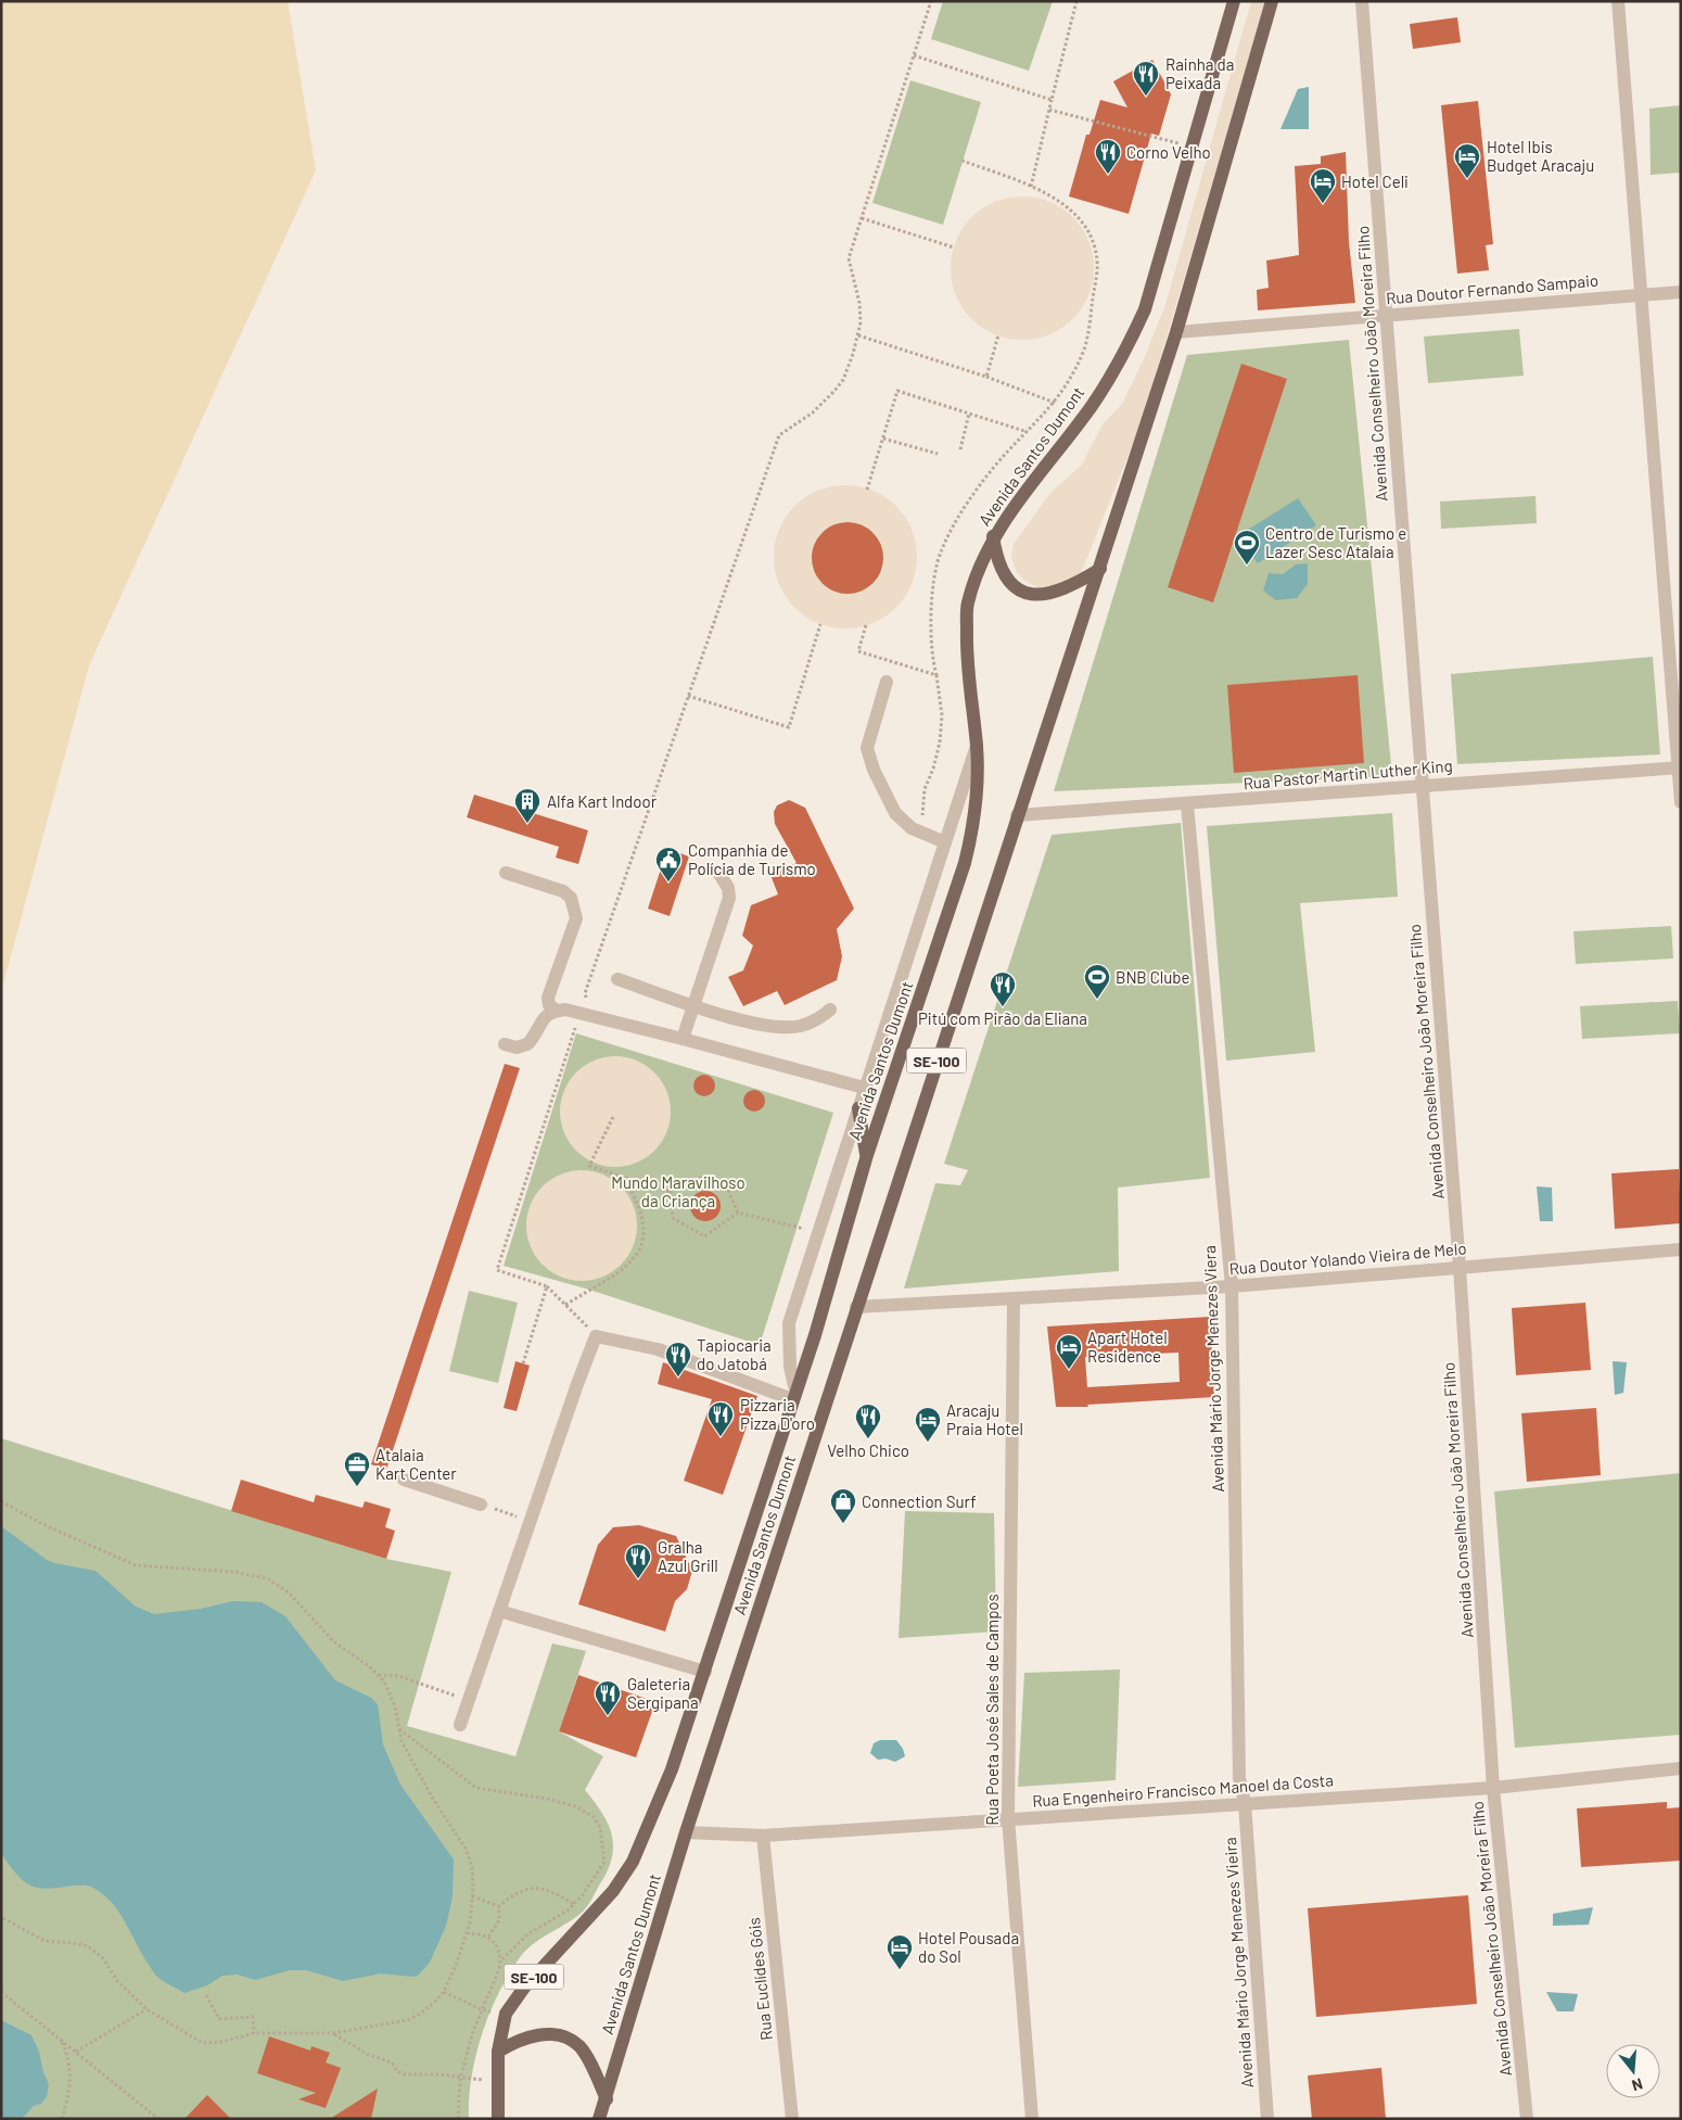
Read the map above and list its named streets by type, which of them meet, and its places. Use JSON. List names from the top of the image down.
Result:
{
  "streets": {
    "main road": ["Avenida Santos Dumont", "SE-100"],
    "street": [
      "Rua Doutor Fernando Sampaio",
      "Avenida Conselheiro João Moreira Filho",
      "Rua Pastor Martin Luther King",
      "Rua Doutor Yolando Vieira de Melo",
      "Avenida Mário Jorge Menezes Viera",
      "Rua Poeta José Sales de Campos",
      "Rua Engenheiro Francisco Manoel da Costa",
      "Avenida Mário Jorge Menezes Vieira",
      "Rua Euclídes Góis"
    ]
  },
  "crossings": [
    ["Rua Doutor Fernando Sampaio", "Avenida Conselheiro João Moreira Filho"],
    ["Rua Doutor Fernando Sampaio", "Avenida Santos Dumont"],
    ["Avenida Conselheiro João Moreira Filho", "Rua Pastor Martin Luther King"],
    ["Avenida Conselheiro João Moreira Filho", "Rua Doutor Yolando Vieira de Melo"],
    ["Avenida Conselheiro João Moreira Filho", "Rua Engenheiro Francisco Manoel da Costa"],
    ["Avenida Santos Dumont", "Rua Pastor Martin Luther King"],
    ["Avenida Santos Dumont", "Rua Doutor Yolando Vieira de Melo"],
    ["Avenida Santos Dumont", "Rua Engenheiro Francisco Manoel da Costa"],
    ["Rua Pastor Martin Luther King", "Avenida Mário Jorge Menezes Viera"],
    ["Rua Doutor Yolando Vieira de Melo", "Avenida Mário Jorge Menezes Viera"],
    ["Rua Doutor Yolando Vieira de Melo", "Rua Poeta José Sales de Campos"],
    ["Avenida Mário Jorge Menezes Viera", "Rua Engenheiro Francisco Manoel da Costa"],
    ["Avenida Mário Jorge Menezes Viera", "Avenida Mário Jorge Menezes Vieira"],
    ["Rua Poeta José Sales de Campos", "Rua Engenheiro Francisco Manoel da Costa"],
    ["Rua Engenheiro Francisco Manoel da Costa", "Avenida Mário Jorge Menezes Vieira"],
    ["Rua Engenheiro Francisco Manoel da Costa", "Rua Euclídes Góis"]
  ],
  "parks": ["Mundo Maravilhoso da Criança"],
  "places": {
    "restaurant": [
      "Rainha da Peixada",
      "Corno Velho",
      "Pitú com Pirão da Eliana",
      "Tapiocaria do Jatobá",
      "Pizzaria Pizza D'oro",
      "Velho Chico",
      "Gralha Azul Grill",
      "Galeteria Sergipana"
    ],
    "hotel": [
      "Hotel Ibis Budget Aracaju",
      "Hotel Celi",
      "Apart Hotel Residence",
      "Aracaju Praia Hotel",
      "Hotel Pousada do Sol"
    ],
    "sports": ["Centro de Turismo e Lazer Sesc Atalaia", "BNB Clube"],
    "building": ["Alfa Kart Indoor"],
    "public building": ["Companhia de Polícia de Turismo"],
    "office": ["Atalaia Kart Center"],
    "shop": ["Connection Surf"]
  },
  "north": "bottom"
}
